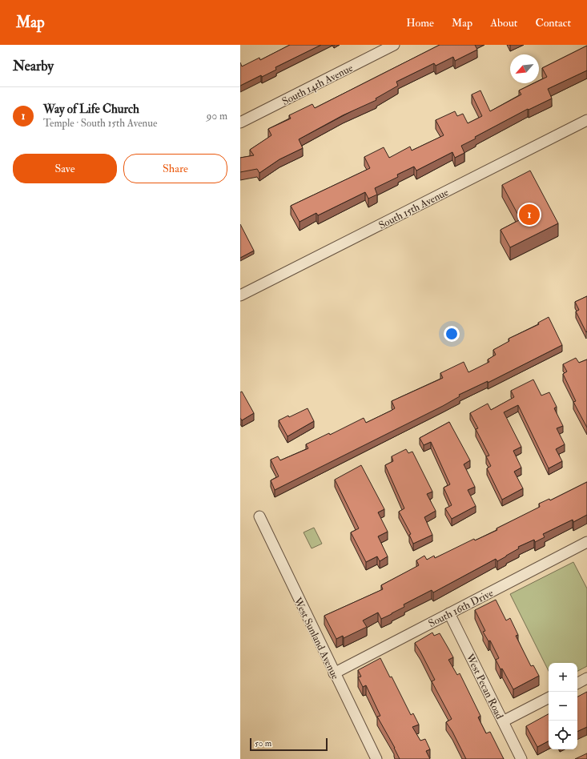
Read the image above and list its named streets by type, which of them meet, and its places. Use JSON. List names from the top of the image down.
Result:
{
  "streets": {
    "street": [
      "South 14th Avenue",
      "South 15th Avenue",
      "South 16th Drive",
      "West Sunland Avenue",
      "West Pecan Road"
    ]
  },
  "crossings": [
    ["South 16th Drive", "West Sunland Avenue"],
    ["South 16th Drive", "West Pecan Road"]
  ],
  "scale_bar": "50 m",
  "north": "bottom left",
  "page": {
    "header": "Map",
    "nav": [
      "Home",
      "Map",
      "About",
      "Contact"
    ],
    "heading": "Nearby",
    "list": [
      {
        "mark": "1",
        "name": "Way of Life Church",
        "note": "Temple · South 15th Avenue",
        "value": "90 m"
      }
    ],
    "buttons": ["Save", "Share"],
    "pins": "1",
    "map_buttons": ["+", "−"],
    "scale": "50 m"
  }
}
